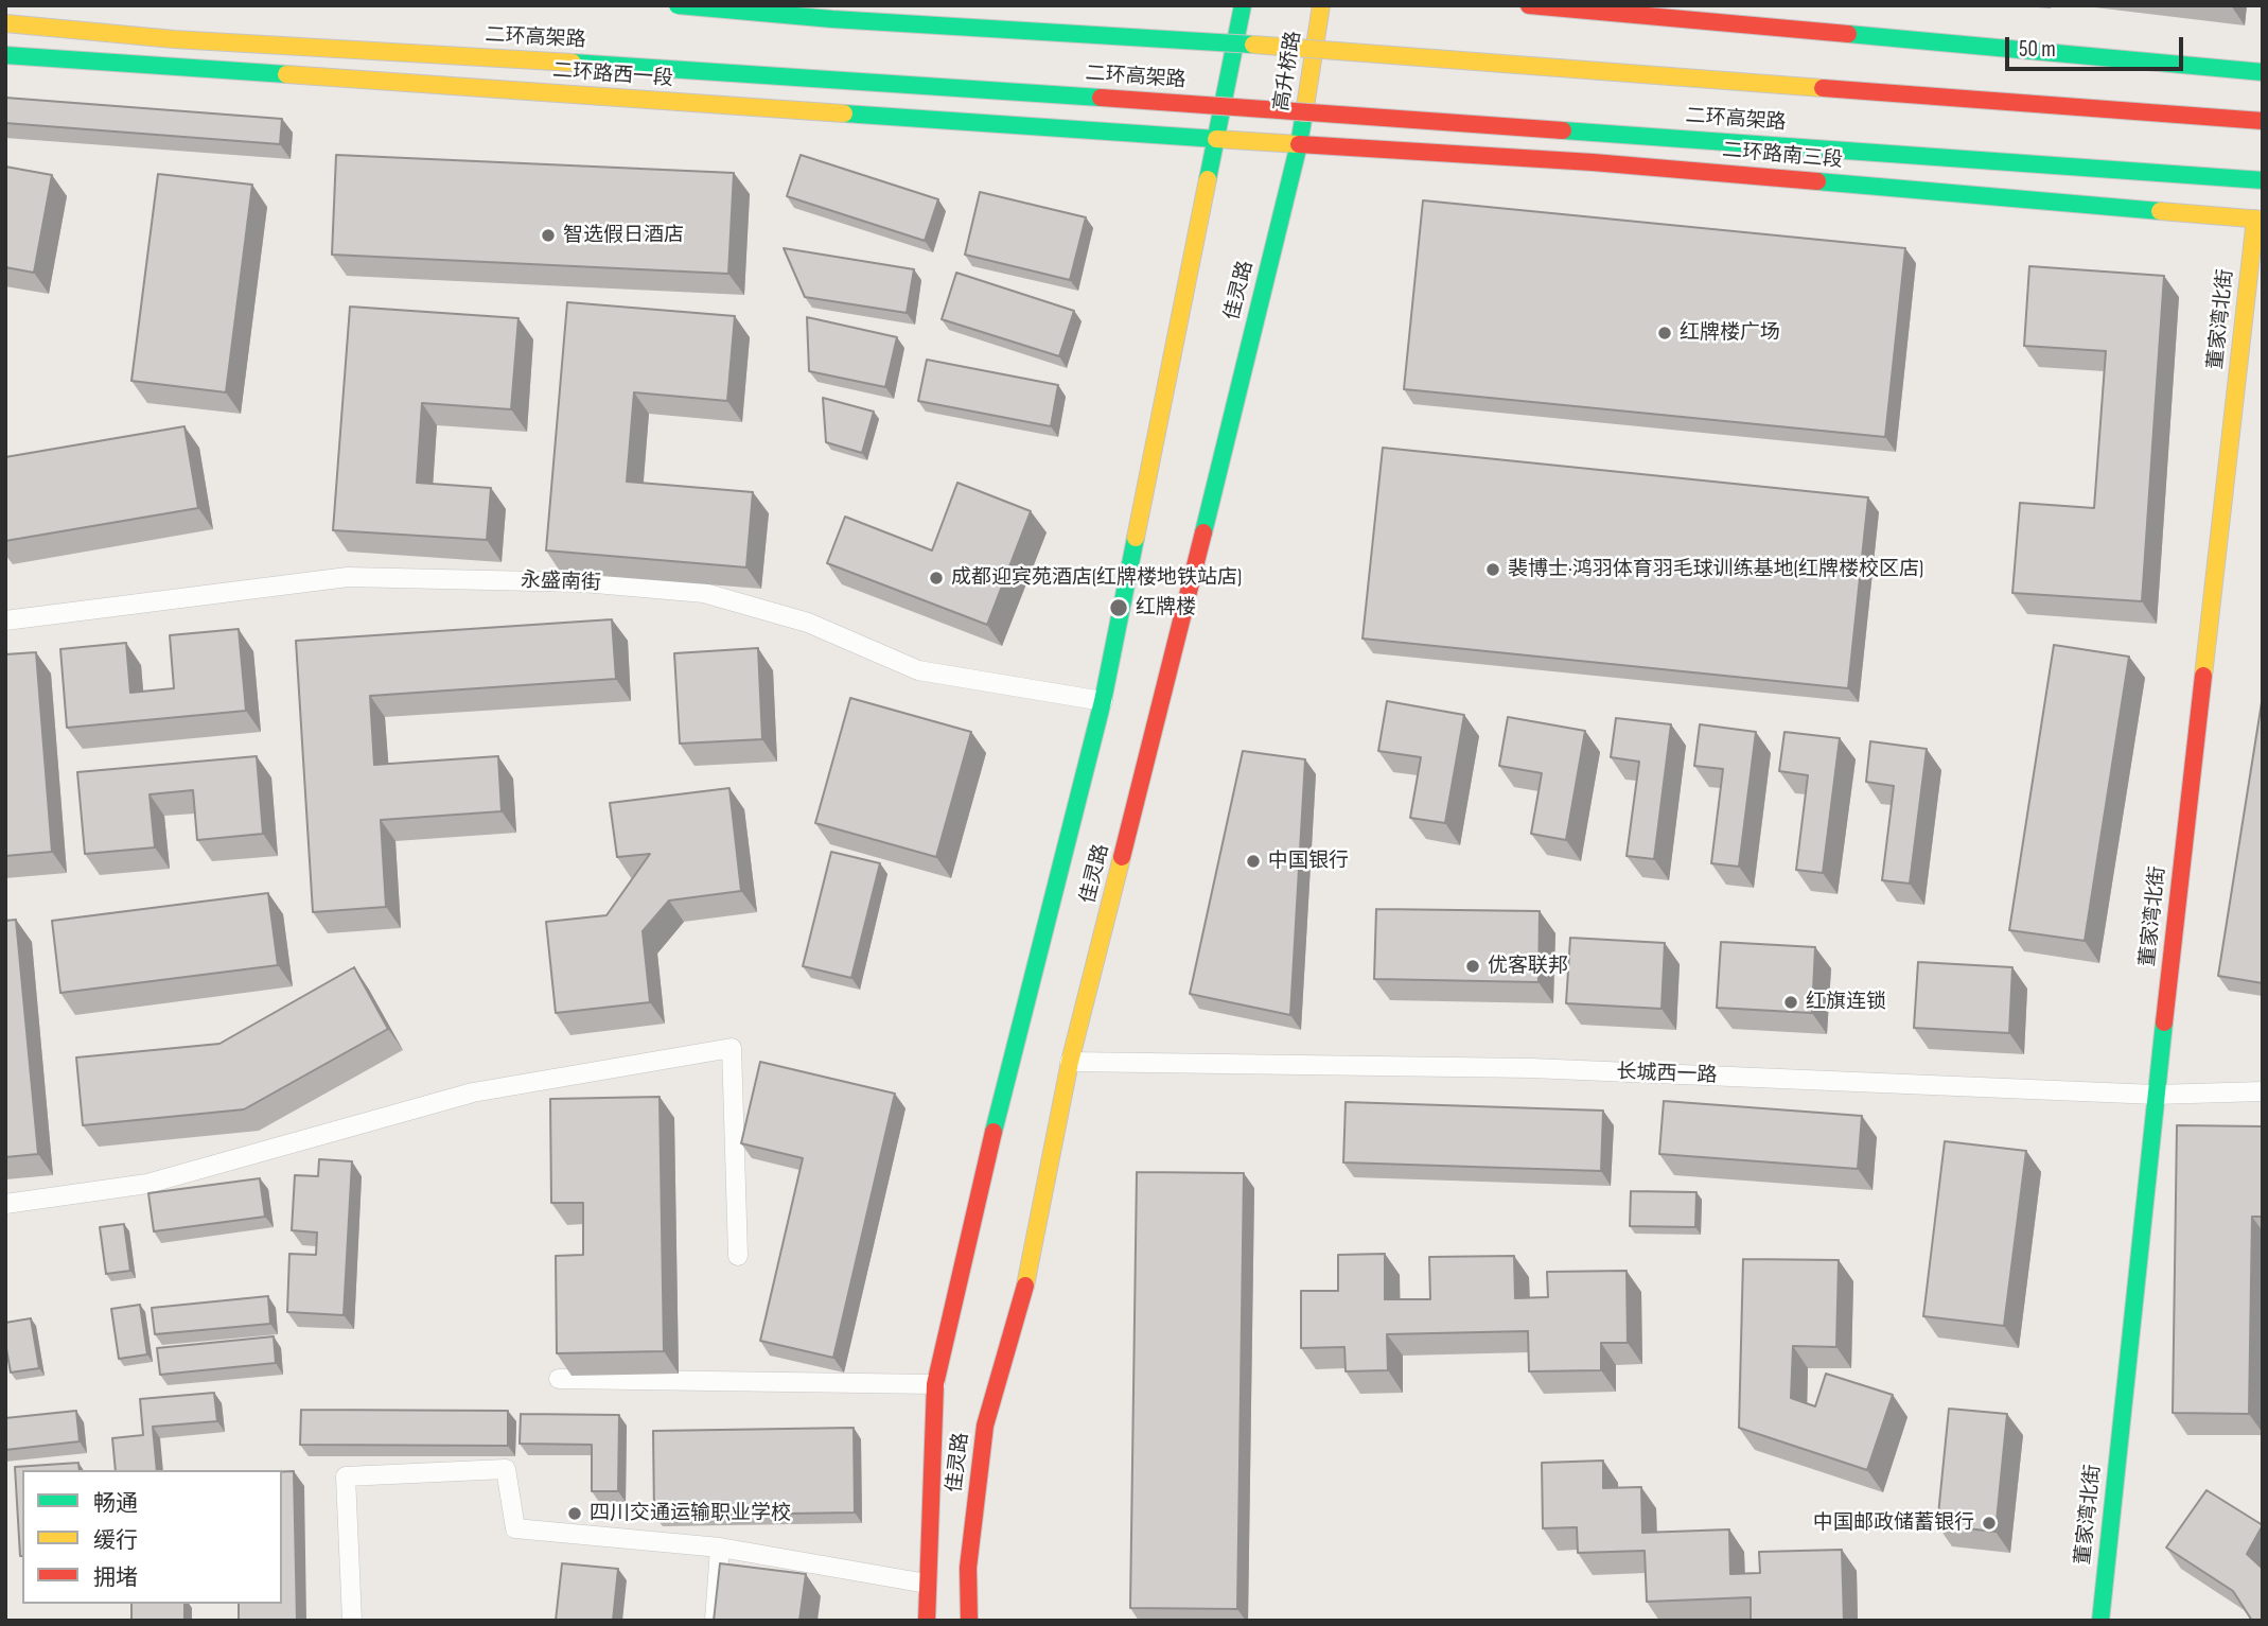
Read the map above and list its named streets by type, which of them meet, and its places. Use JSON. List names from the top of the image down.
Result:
{
  "streets": {
    "main road": [
      "二环高架路",
      "高升桥路",
      "二环路西一段",
      "二环路南三段",
      "佳灵路",
      "董家湾北街"
    ],
    "street": ["永盛南街", "长城西一路"]
  },
  "crossings": [
    ["高升桥路", "二环路西一段"],
    ["高升桥路", "二环路南三段"],
    ["高升桥路", "佳灵路"],
    ["二环路西一段", "二环路南三段"],
    ["二环路西一段", "佳灵路"],
    ["二环路南三段", "佳灵路"],
    ["二环路南三段", "董家湾北街"],
    ["佳灵路", "永盛南街"],
    ["佳灵路", "长城西一路"],
    ["董家湾北街", "长城西一路"]
  ],
  "places": [
    "智选假日酒店",
    "红牌楼广场",
    "裴博士·鸿羽体育羽毛球训练基地(红牌楼校区店)",
    "成都迎宾苑酒店(红牌楼地铁站店)",
    "红牌楼",
    "中国银行",
    "优客联邦",
    "红旗连锁",
    "四川交通运输职业学校",
    "中国邮政储蓄银行"
  ],
  "legend": ["畅通", "缓行", "拥堵"],
  "scale_bar": "50 m"
}
